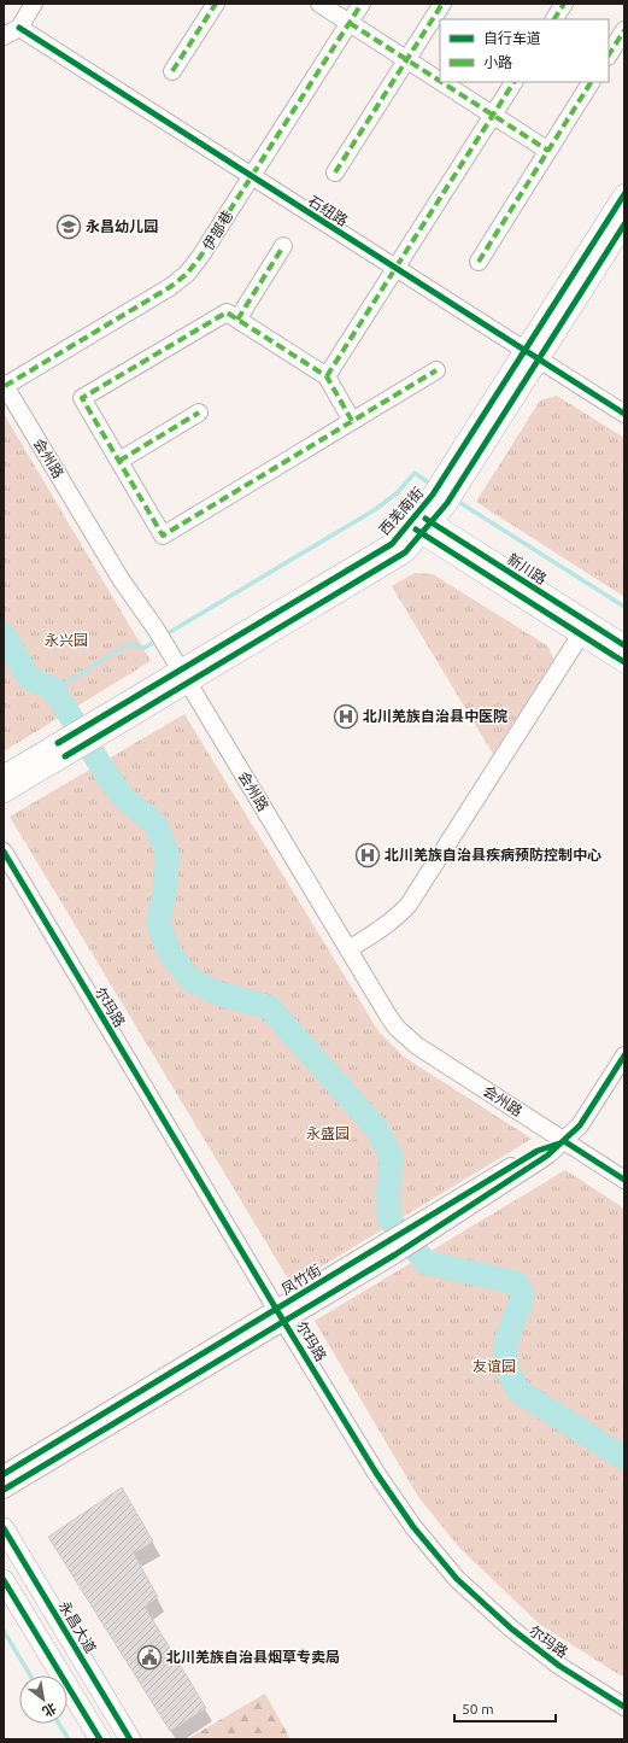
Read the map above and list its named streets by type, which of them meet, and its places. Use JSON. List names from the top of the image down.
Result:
{
  "streets": {
    "main road": ["西羌南街", "新川路", "永昌大道"],
    "street": [
      "石纽路",
      "伊部巷",
      "会州路",
      "尔玛路",
      "凤竹街"
    ]
  },
  "crossings": [
    ["石纽路", "伊部巷"],
    ["石纽路", "西羌南街"],
    ["伊部巷", "会州路"],
    ["会州路", "西羌南街"],
    ["会州路", "凤竹街"],
    ["西羌南街", "新川路"],
    ["尔玛路", "凤竹街"]
  ],
  "parks": ["永兴园", "永盛园", "友谊园"],
  "places": {
    "school or university": ["永昌幼儿园"],
    "hospital": ["北川羌族自治县中医院", "北川羌族自治县疾病预防控制中心"],
    "public building": ["北川羌族自治县烟草专卖局"]
  },
  "legend": ["自行车道", "小路"],
  "scale_bar": "50 m",
  "north": "bottom right"
}
